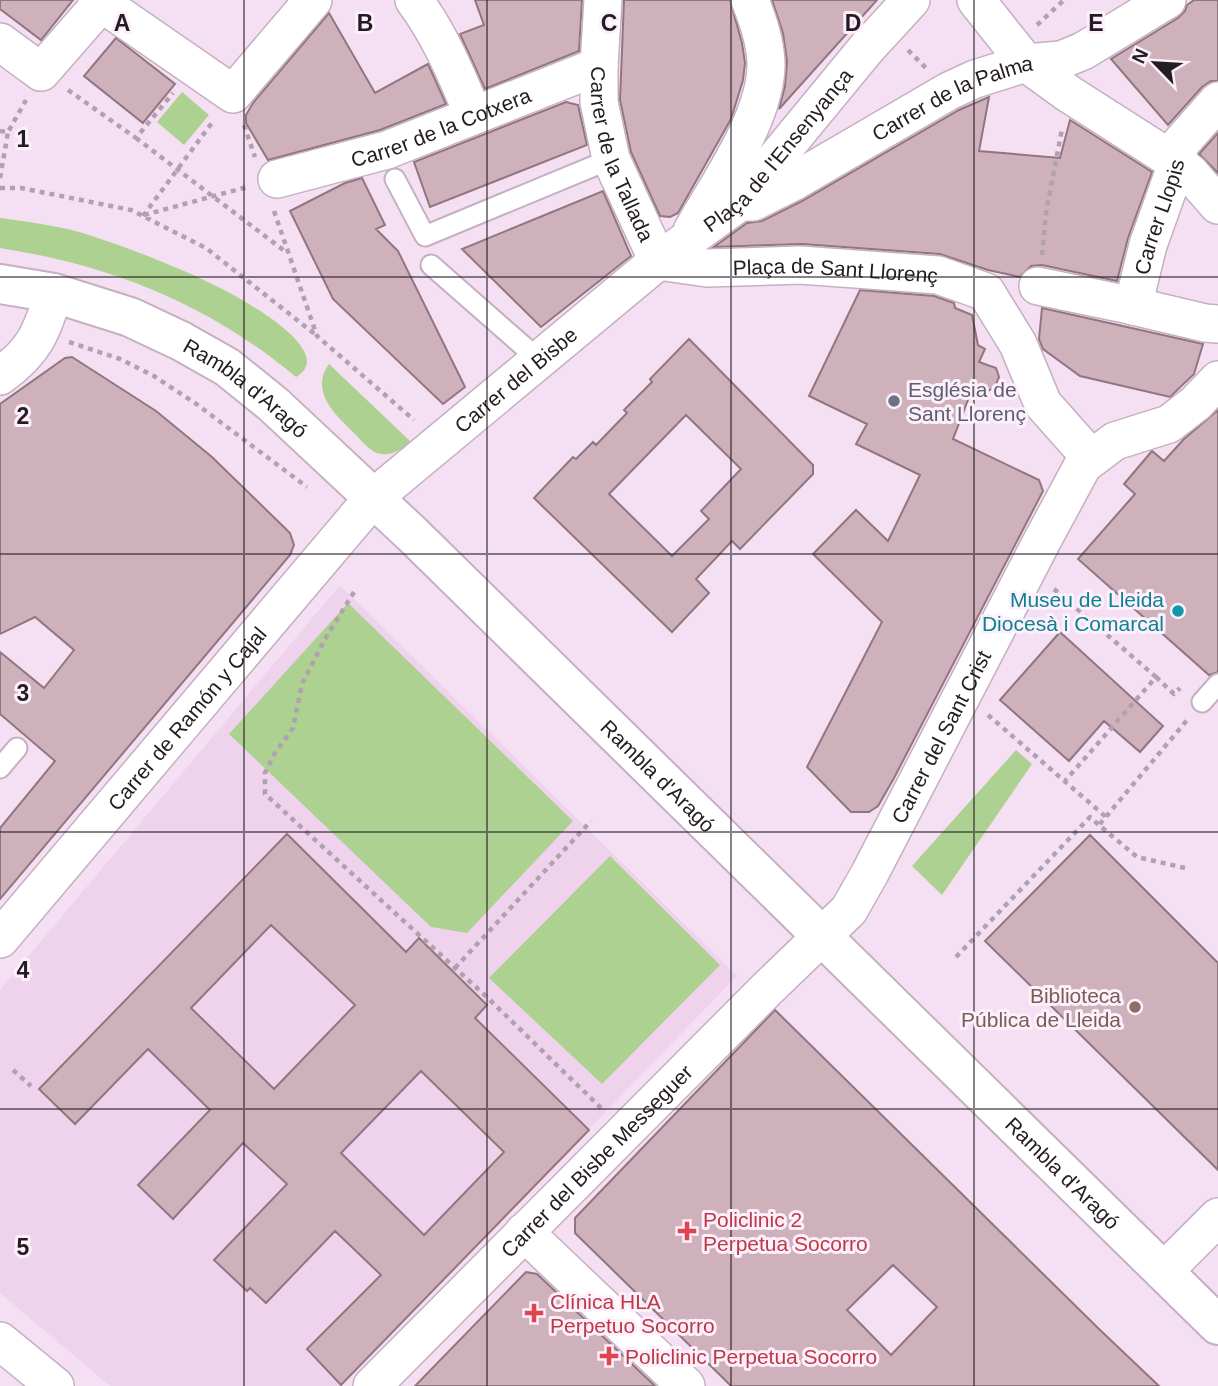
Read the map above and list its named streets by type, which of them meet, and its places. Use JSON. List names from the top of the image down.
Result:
{
  "streets": {
    "main road": ["Rambla d'Aragó"],
    "street": [
      "Carrer de la Palma",
      "Carrer de la Cotxera",
      "Plaça de l'Ensenyança",
      "Carrer de la Tallada",
      "Carrer Llopis",
      "Plaça de Sant Llorenç",
      "Carrer del Bisbe",
      "Carrer de Ramón y Cajal",
      "Carrer del Sant Crist",
      "Carrer del Bisbe Messeguer"
    ]
  },
  "crossings": [
    ["Carrer de la Palma", "Plaça de l'Ensenyança"],
    ["Carrer de la Cotxera", "Carrer de la Tallada"],
    ["Plaça de l'Ensenyança", "Carrer de la Tallada"],
    ["Plaça de l'Ensenyança", "Plaça de Sant Llorenç"],
    ["Plaça de l'Ensenyança", "Carrer del Bisbe"],
    ["Carrer de la Tallada", "Plaça de Sant Llorenç"],
    ["Carrer de la Tallada", "Carrer del Bisbe"],
    ["Plaça de Sant Llorenç", "Carrer del Bisbe"],
    ["Carrer del Bisbe", "Rambla d'Aragó"],
    ["Carrer del Bisbe", "Carrer de Ramón y Cajal"],
    ["Rambla d'Aragó", "Carrer de Ramón y Cajal"],
    ["Rambla d'Aragó", "Carrer del Sant Crist"],
    ["Rambla d'Aragó", "Carrer del Bisbe Messeguer"],
    ["Carrer del Sant Crist", "Carrer del Bisbe Messeguer"]
  ],
  "places": {
    "other": ["Església de Sant Llorenç", "Museu de Lleida Diocesà i Comarcal", "Biblioteca Pública de Lleida"],
    "health": ["Policlinic 2 Perpetua Socorro", "Clínica HLA Perpetuo Socorro", "Policlinic Perpetua Socorro"]
  },
  "north": "top left",
  "grid": {
    "columns": [
      "A",
      "B",
      "C",
      "D",
      "E"
    ],
    "rows": [
      "1",
      "2",
      "3",
      "4",
      "5"
    ]
  }
}
